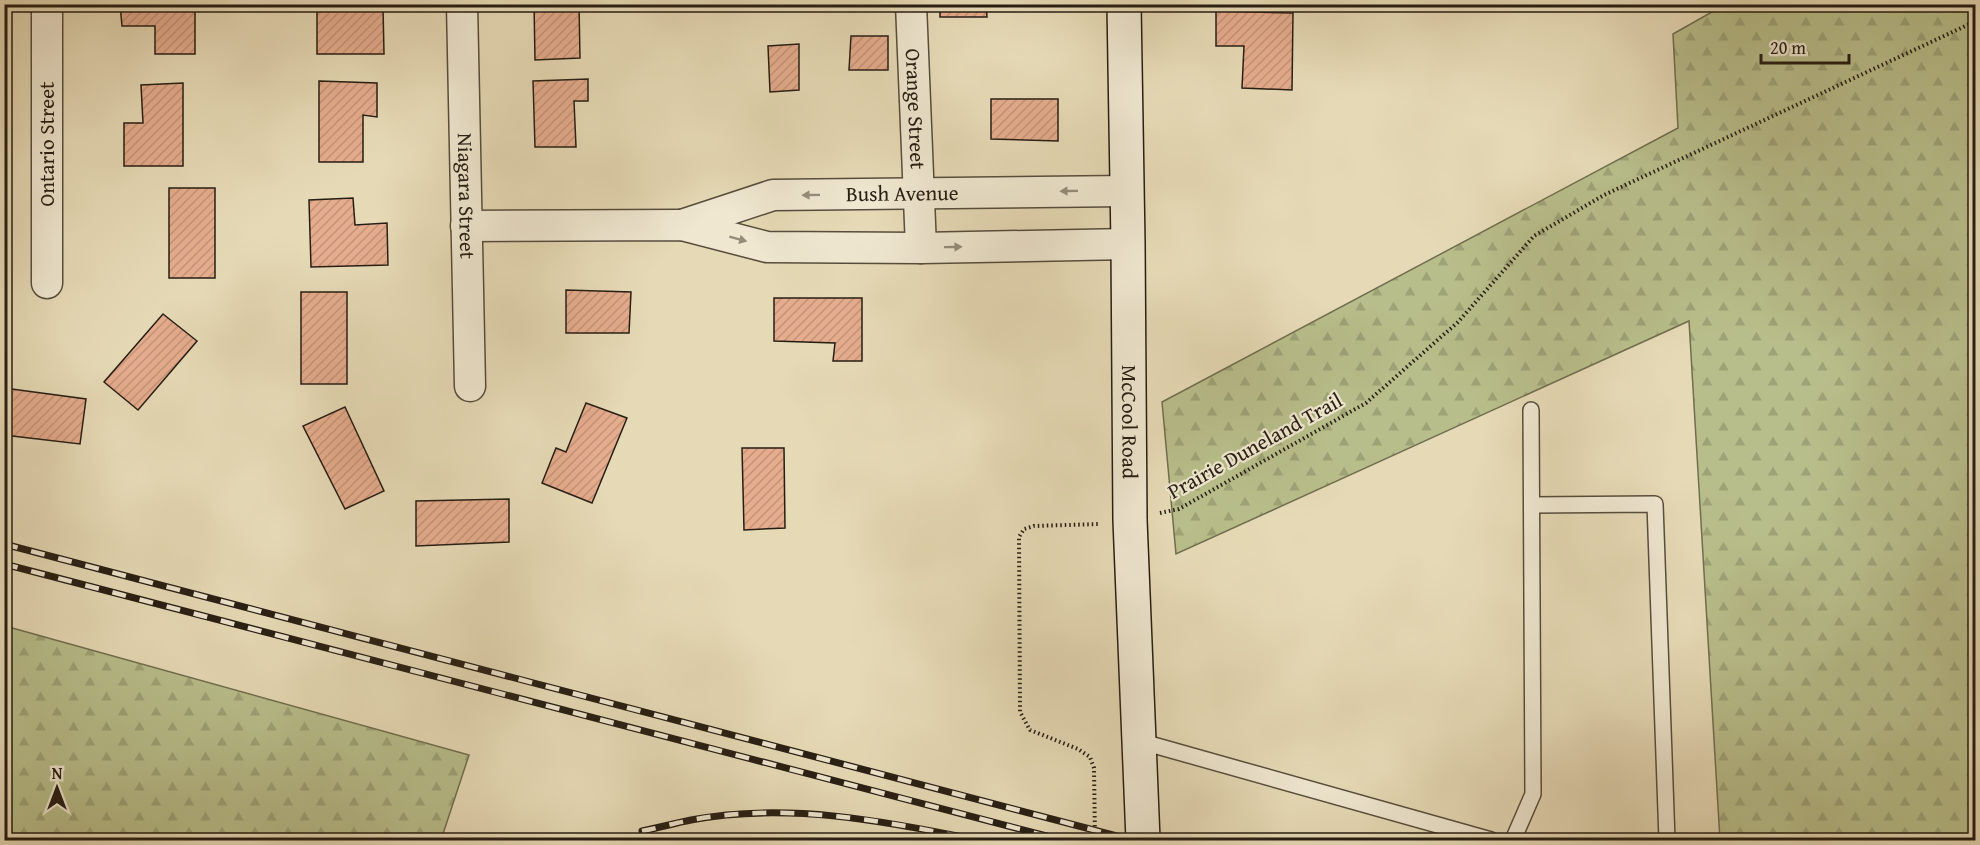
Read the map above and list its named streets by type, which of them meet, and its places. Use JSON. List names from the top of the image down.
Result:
{
  "streets": {
    "street": [
      "Orange Street",
      "Ontario Street",
      "Bush Avenue",
      "Niagara Street",
      "McCool Road"
    ],
    "path": ["Prairie Duneland Trail"]
  },
  "crossings": [
    ["Orange Street", "Bush Avenue"],
    ["Bush Avenue", "Niagara Street"],
    ["Bush Avenue", "McCool Road"],
    ["McCool Road", "Prairie Duneland Trail"]
  ],
  "scale_bar": "20 m",
  "north": "top"
}
